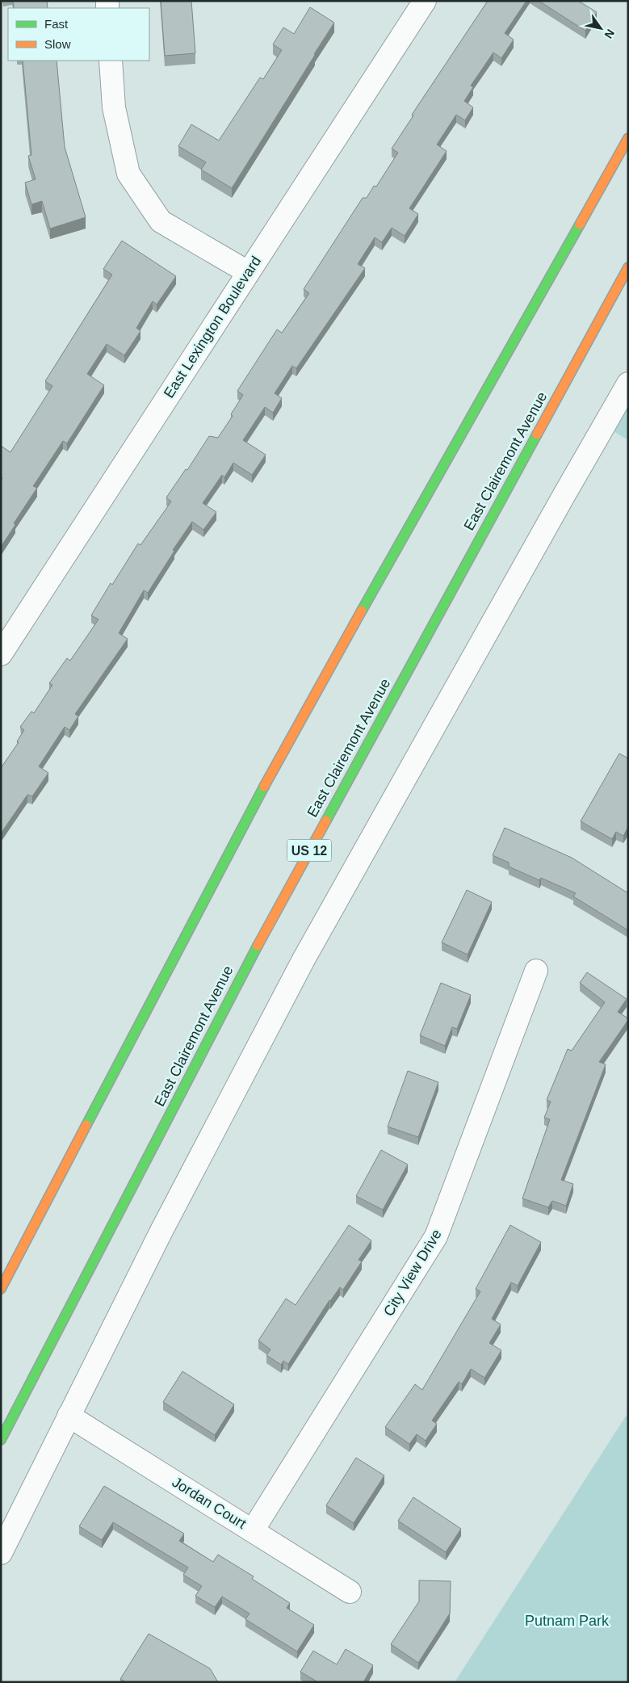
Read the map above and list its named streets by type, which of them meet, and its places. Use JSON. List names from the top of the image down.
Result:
{
  "streets": {
    "main road": ["East Clairemont Avenue", "US 12"],
    "street": ["East Lexington Boulevard", "City View Drive", "Jordan Court"]
  },
  "crossings": [
    ["City View Drive", "Jordan Court"]
  ],
  "parks": ["Putnam Park"],
  "legend": ["Fast", "Slow"],
  "north": "bottom right"
}
